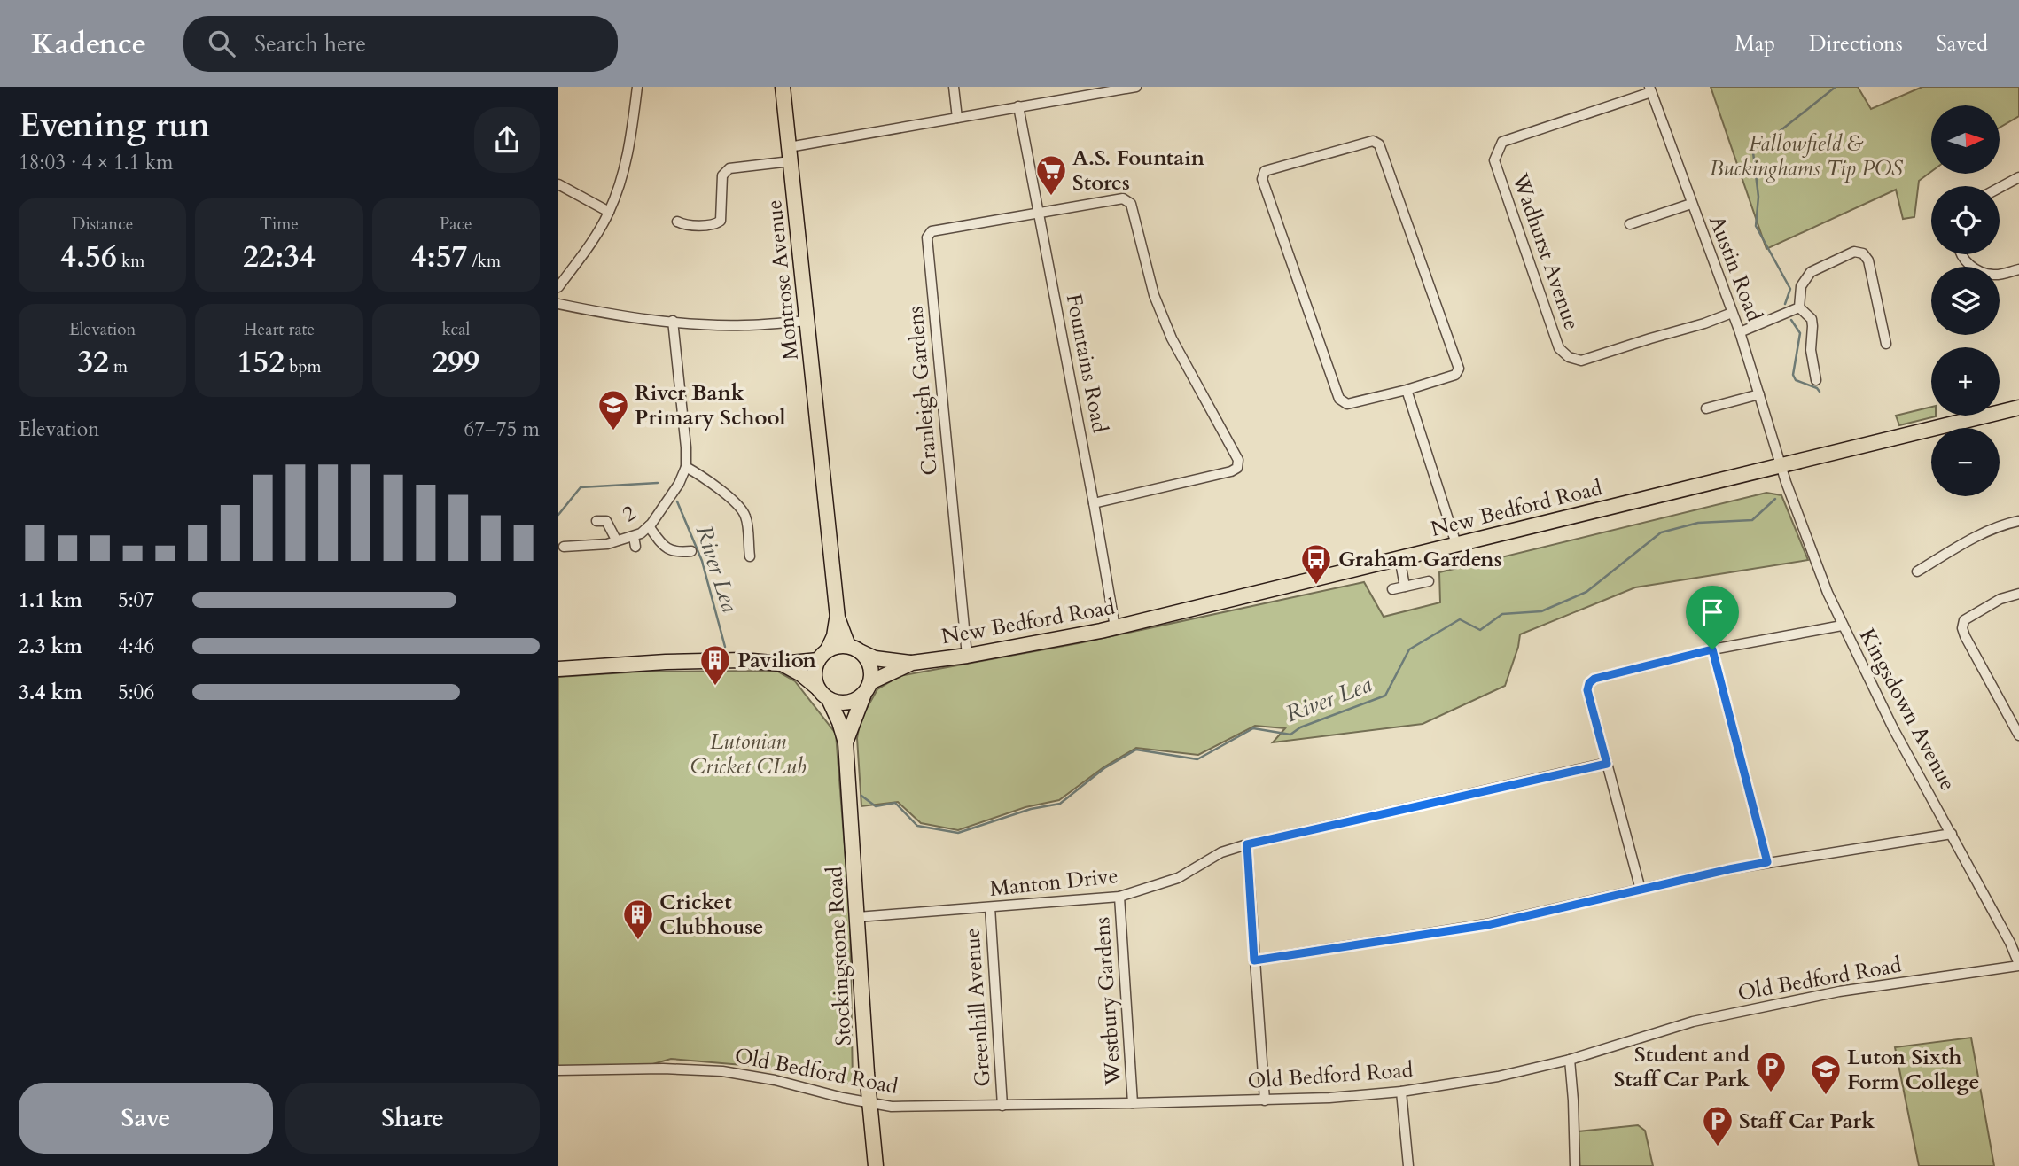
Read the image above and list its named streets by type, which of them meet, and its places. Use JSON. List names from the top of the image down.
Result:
{
  "streets": {
    "main road": ["Montrose Avenue", "New Bedford Road", "Stockingstone Road"],
    "street": [
      "Wadhurst Avenue",
      "Austin Road",
      "Fountains Road",
      "Cranleigh Gardens",
      "2",
      "Kingsdown Avenue",
      "Manton Drive",
      "Old Bedford Road",
      "Westbury Gardens",
      "Greenhill Avenue"
    ]
  },
  "crossings": [
    ["Wadhurst Avenue", "Austin Road"],
    ["Austin Road", "New Bedford Road"],
    ["Austin Road", "Kingsdown Avenue"],
    ["Montrose Avenue", "New Bedford Road"],
    ["Montrose Avenue", "Stockingstone Road"],
    ["Fountains Road", "Cranleigh Gardens"],
    ["Fountains Road", "New Bedford Road"],
    ["Cranleigh Gardens", "New Bedford Road"],
    ["New Bedford Road", "Kingsdown Avenue"],
    ["New Bedford Road", "Stockingstone Road"],
    ["Kingsdown Avenue", "Old Bedford Road"],
    ["Manton Drive", "Stockingstone Road"],
    ["Manton Drive", "Westbury Gardens"],
    ["Manton Drive", "Greenhill Avenue"],
    ["Stockingstone Road", "Old Bedford Road"],
    ["Old Bedford Road", "Westbury Gardens"],
    ["Old Bedford Road", "Greenhill Avenue"]
  ],
  "water": ["River Lea"],
  "parks": ["Fallowfield & Buckinghams Tip POS", "Lutonian Cricket CLub"],
  "places": {
    "supermarket": ["A.S. Fountain Stores"],
    "school or university": ["River Bank Primary School", "Luton Sixth Form College"],
    "bus stop": ["Graham Gardens"],
    "building": ["Pavilion", "Cricket Clubhouse"],
    "parking": ["Student and Staff Car Park", "Staff Car Park"]
  },
  "north": "right",
  "page": {
    "header": "Kadence",
    "search": "Search here",
    "nav": ["Map", "Directions", "Saved"],
    "heading": ["Evening run", "18:03 · 4 × 1.1 km"],
    "map_buttons": ["+", "−"],
    "stats": [
      ["Distance", "4.56 km"],
      ["Time", "22:34"],
      ["Pace", "4:57 /km"],
      ["Elevation", "32 m"],
      ["Heart rate", "152 bpm"],
      ["kcal", "299"]
    ],
    "chart": ["Elevation", "67–75 m"],
    "list": [
      {
        "name": "1.1 km",
        "note": "5:07"
      },
      {
        "name": "2.3 km",
        "note": "4:46"
      },
      {
        "name": "3.4 km",
        "note": "5:06"
      }
    ],
    "buttons": ["Save", "Share"]
  }
}
